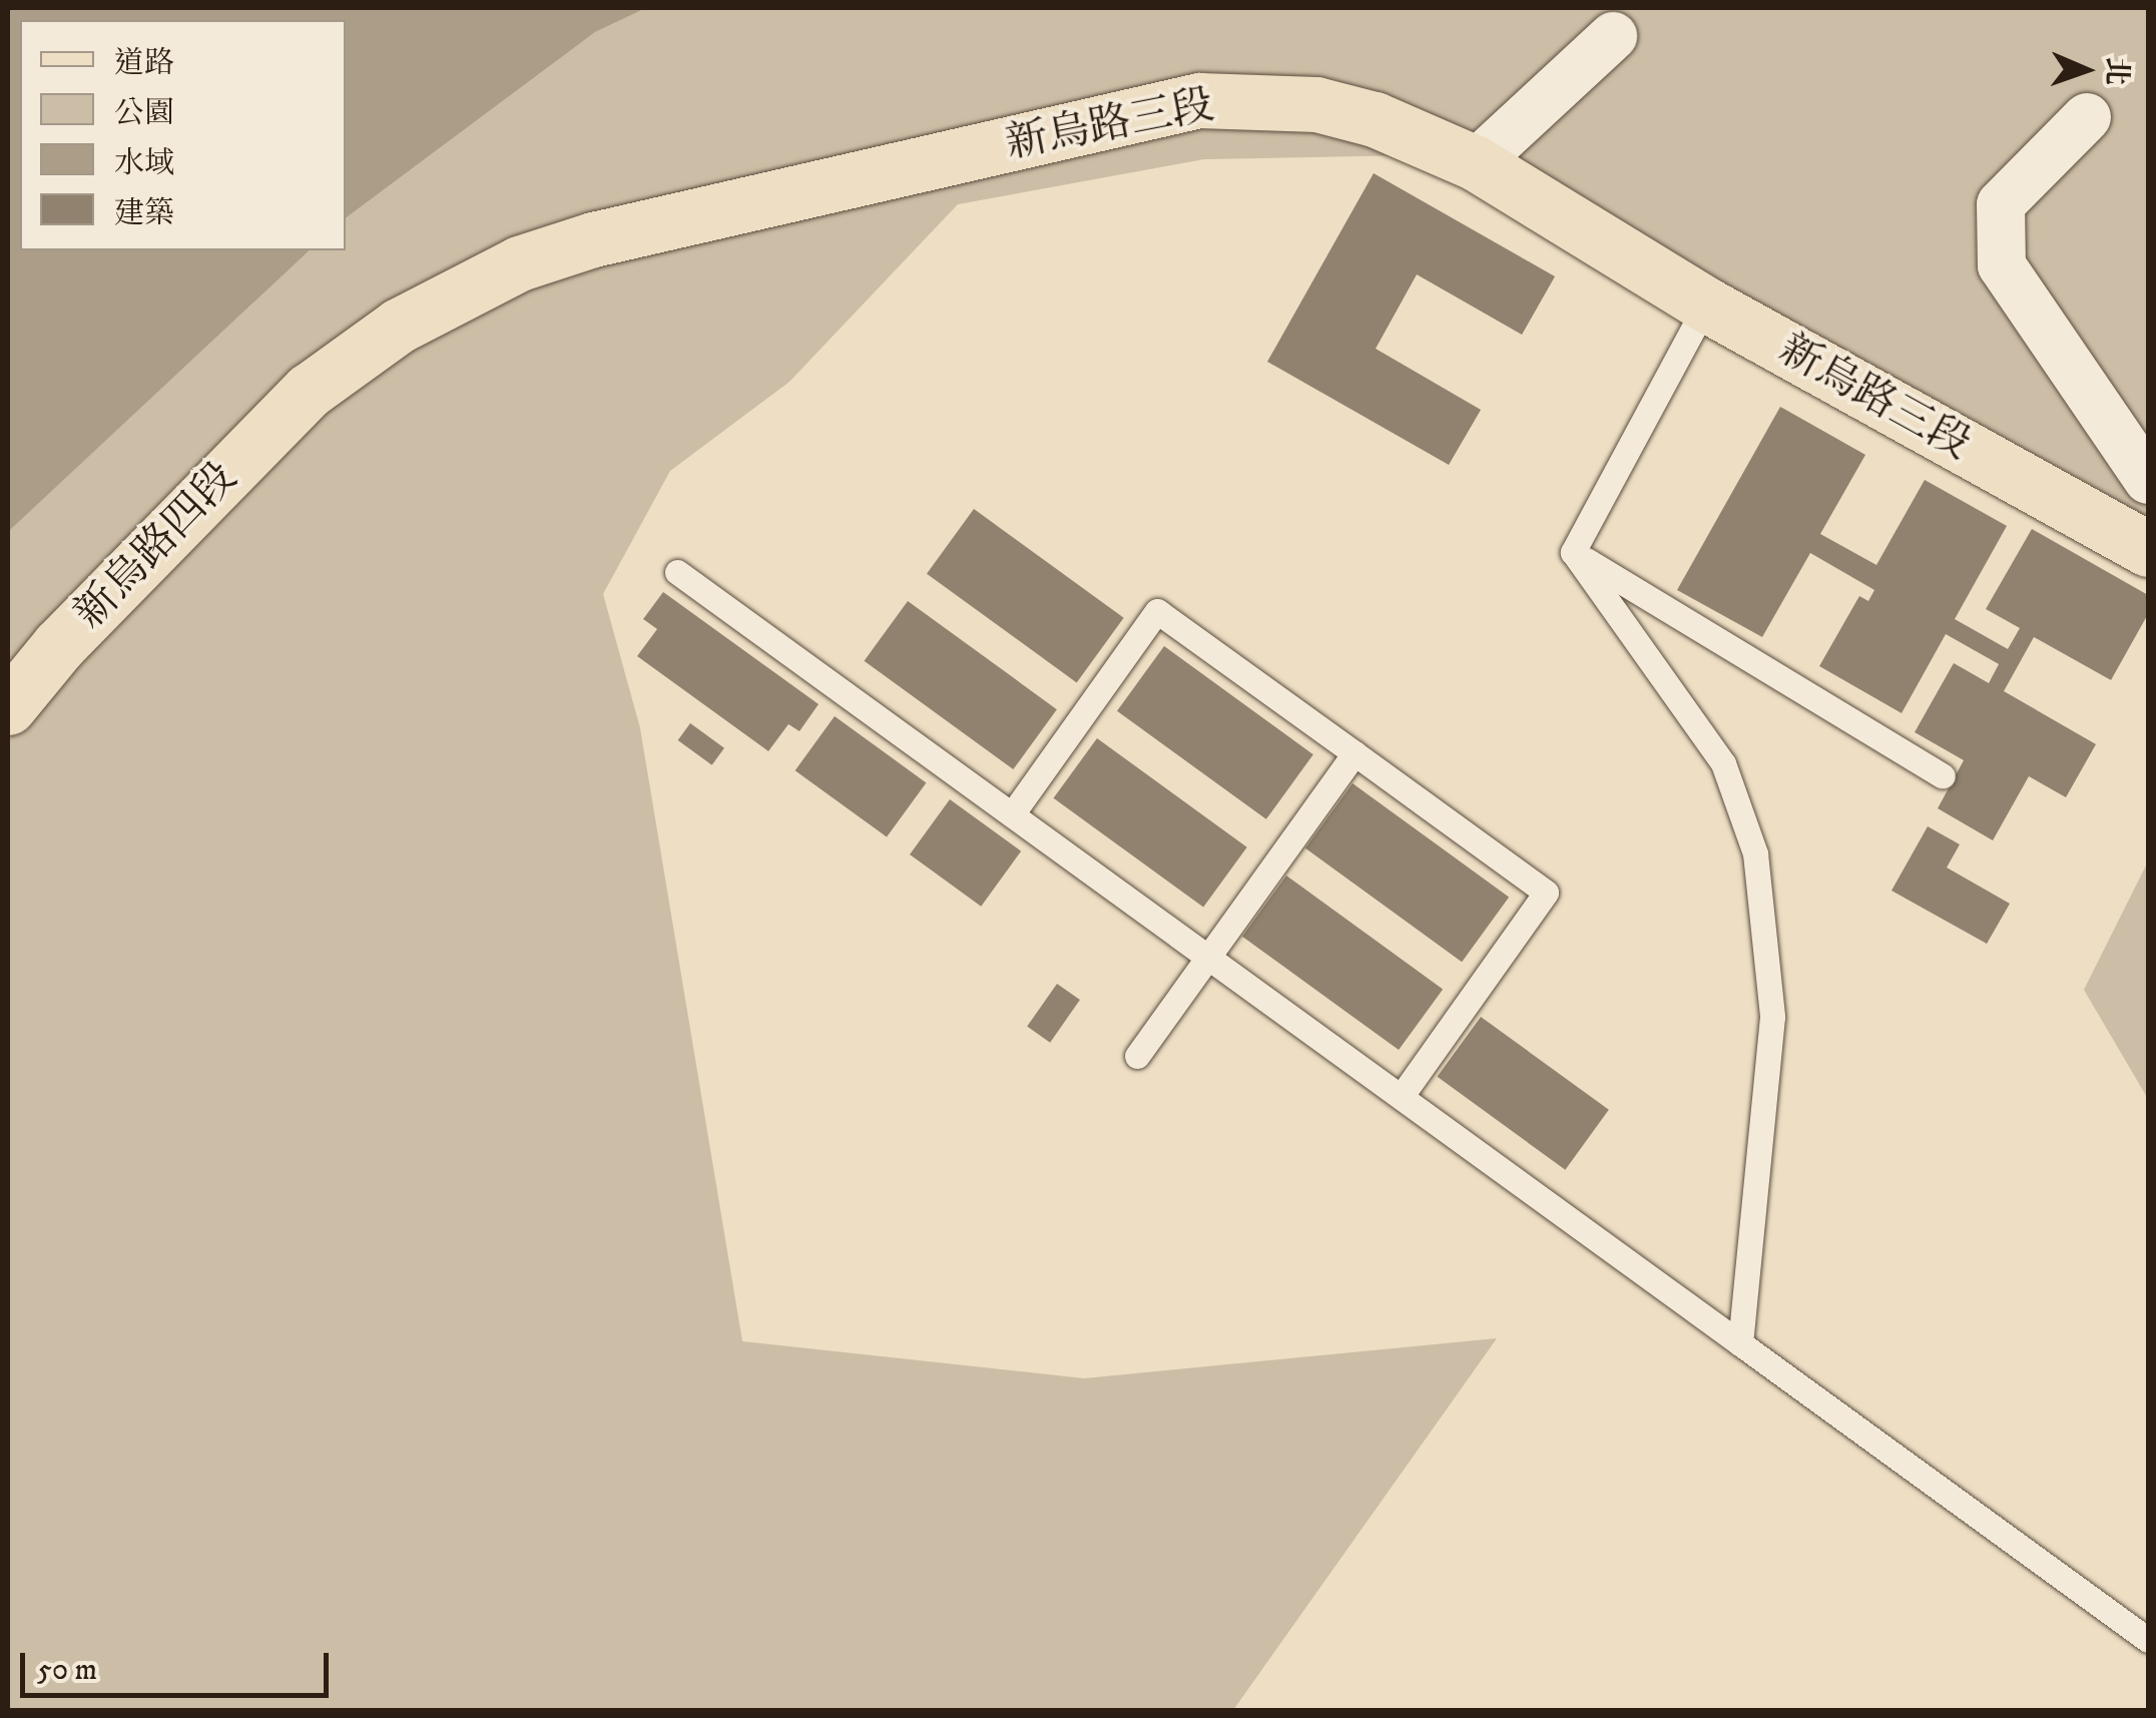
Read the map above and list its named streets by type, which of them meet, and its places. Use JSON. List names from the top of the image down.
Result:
{
  "streets": {
    "main road": ["新烏路三段", "新烏路四段"]
  },
  "crossings": [
    ["新烏路三段", "新烏路四段"]
  ],
  "legend": [
    "道路",
    "公園",
    "水域",
    "建築"
  ],
  "scale_bar": "50 m",
  "north": "right"
}
